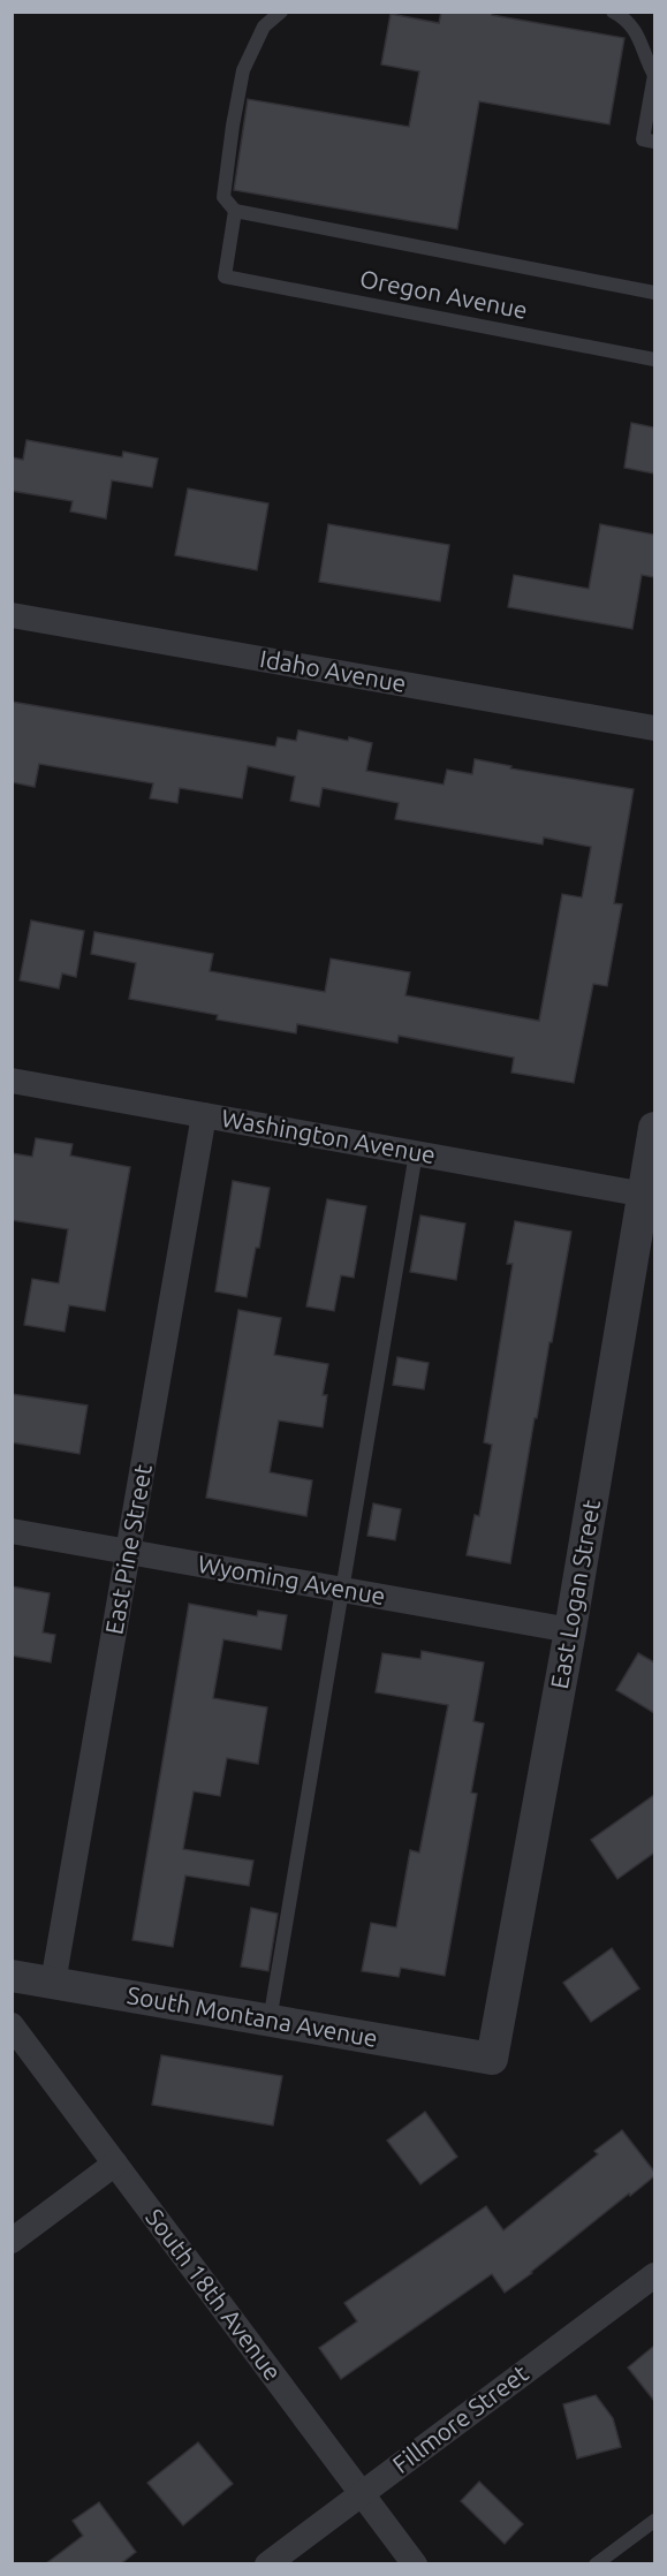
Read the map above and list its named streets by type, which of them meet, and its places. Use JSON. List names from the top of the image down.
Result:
{
  "streets": {
    "street": [
      "Idaho Avenue",
      "Washington Avenue",
      "East Pine Street",
      "Wyoming Avenue",
      "East Logan Street",
      "South Montana Avenue",
      "South 18th Avenue",
      "Fillmore Street"
    ],
    "lane": ["Oregon Avenue"]
  },
  "crossings": [
    ["Washington Avenue", "East Pine Street"],
    ["Washington Avenue", "East Logan Street"],
    ["East Pine Street", "Wyoming Avenue"],
    ["East Pine Street", "South Montana Avenue"],
    ["Wyoming Avenue", "East Logan Street"],
    ["East Logan Street", "South Montana Avenue"],
    ["South 18th Avenue", "Fillmore Street"]
  ]
}
